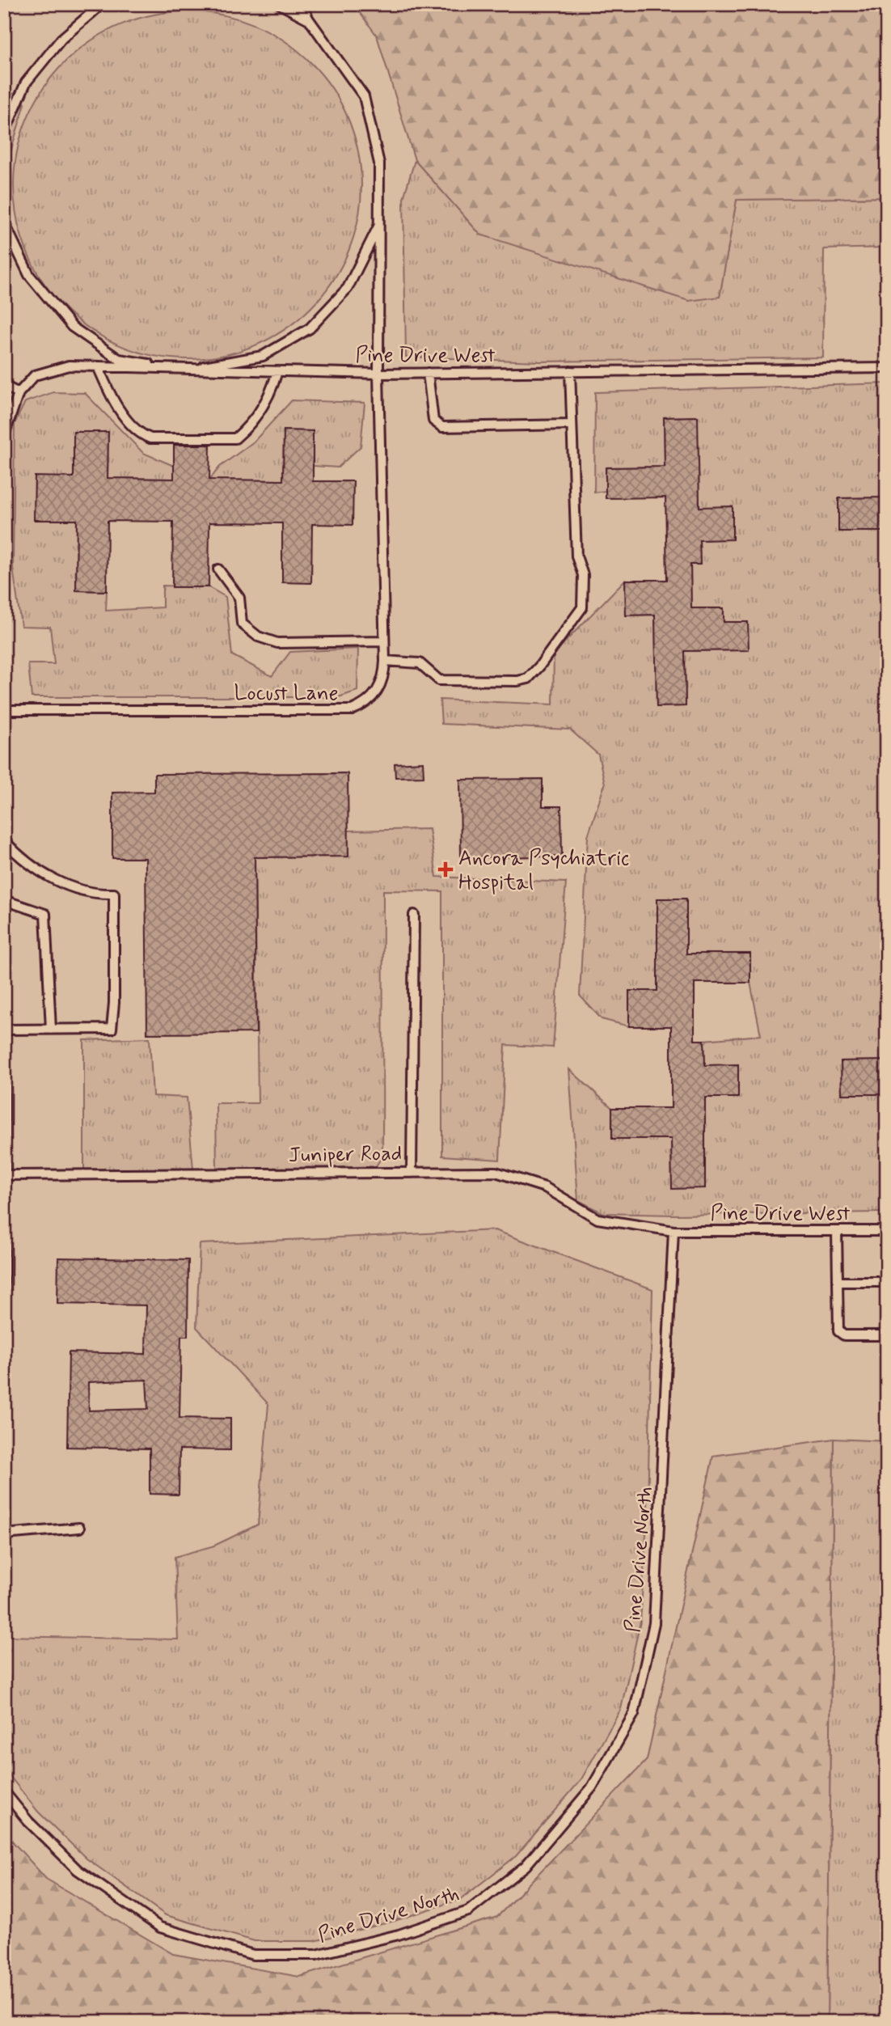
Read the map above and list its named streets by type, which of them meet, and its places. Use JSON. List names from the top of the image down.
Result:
{
  "streets": {
    "lane": [
      "Pine Drive West",
      "Locust Lane",
      "Juniper Road",
      "Pine Drive North"
    ]
  },
  "crossings": [
    ["Pine Drive West", "Locust Lane"],
    ["Pine Drive West", "Juniper Road"],
    ["Pine Drive West", "Pine Drive North"],
    ["Juniper Road", "Pine Drive North"]
  ],
  "places": {
    "health": ["Ancora Psychiatric Hospital"]
  }
}
